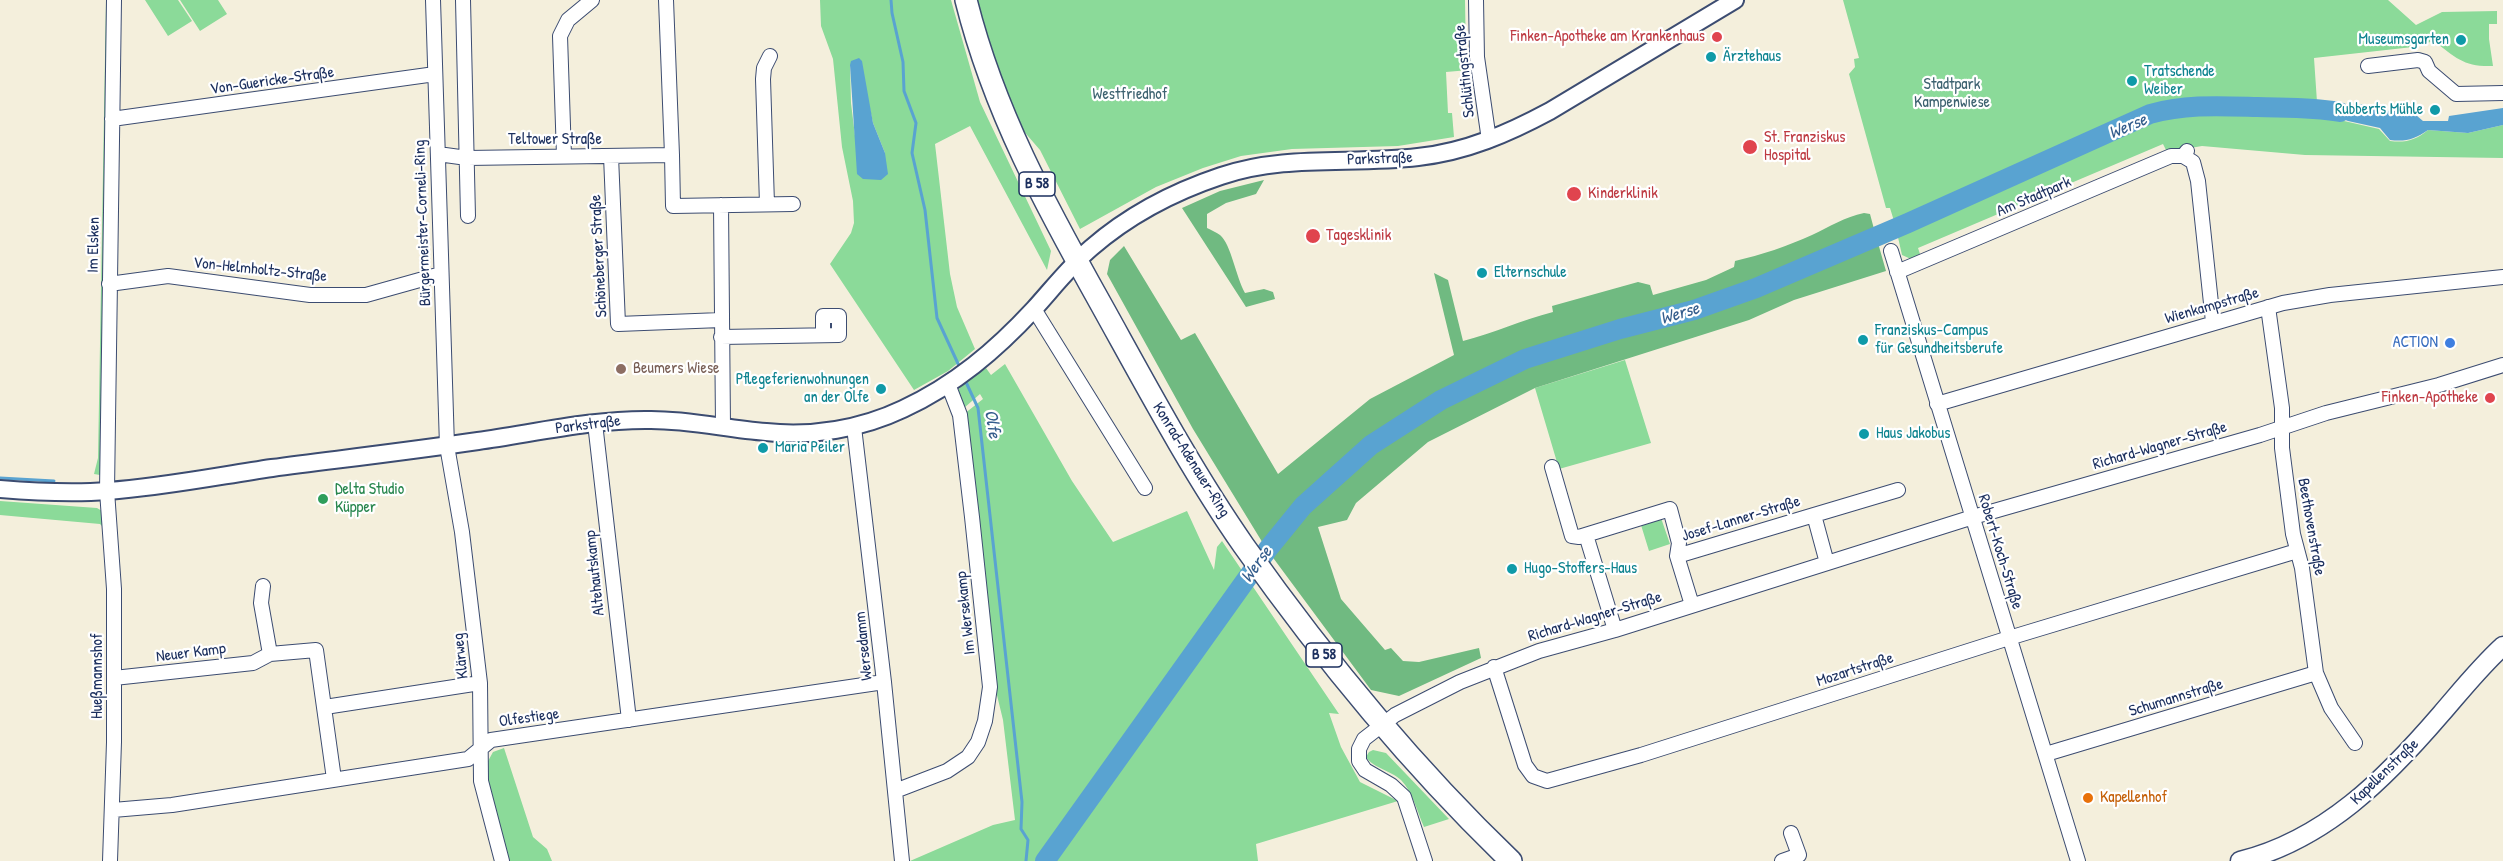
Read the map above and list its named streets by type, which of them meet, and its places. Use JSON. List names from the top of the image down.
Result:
{
  "streets": {
    "main road": ["B 58", "Konrad-Adenauer-Ring", "Kapellenstraße"],
    "street": [
      "Schlütingstraße",
      "Von-Guericke-Straße",
      "Teltower Straße",
      "Parkstraße",
      "Am Stadtpark",
      "Bürgermeister-Corneli-Ring",
      "Im Elsken",
      "Schöneberger Straße",
      "Von-Helmholtz-Straße",
      "Wienkampstraße",
      "Richard-Wagner-Straße",
      "Josef-Lanner-Straße",
      "Beethovenstraße",
      "Robert-Koch-Straße",
      "Altehautskamp",
      "Im Wersekamp",
      "Wersedamm",
      "Neuer Kamp",
      "Klärweg",
      "Mozartstraße",
      "Hueßmannshof",
      "Schumannstraße",
      "Olfestiege"
    ]
  },
  "crossings": [
    ["Schlütingstraße", "Parkstraße"],
    ["Von-Guericke-Straße", "Bürgermeister-Corneli-Ring"],
    ["Von-Guericke-Straße", "Im Elsken"],
    ["Teltower Straße", "Bürgermeister-Corneli-Ring"],
    ["Teltower Straße", "Schöneberger Straße"],
    ["Parkstraße", "Bürgermeister-Corneli-Ring"],
    ["Parkstraße", "Im Elsken"],
    ["Parkstraße", "Konrad-Adenauer-Ring"],
    ["Parkstraße", "Altehautskamp"],
    ["Parkstraße", "Im Wersekamp"],
    ["Parkstraße", "Wersedamm"],
    ["Parkstraße", "Klärweg"],
    ["Parkstraße", "Hueßmannshof"],
    ["Am Stadtpark", "Wienkampstraße"],
    ["Am Stadtpark", "Robert-Koch-Straße"],
    ["Bürgermeister-Corneli-Ring", "Von-Helmholtz-Straße"],
    ["Bürgermeister-Corneli-Ring", "Klärweg"],
    ["Im Elsken", "Von-Helmholtz-Straße"],
    ["Im Elsken", "Hueßmannshof"],
    ["Wienkampstraße", "Beethovenstraße"],
    ["Wienkampstraße", "Robert-Koch-Straße"],
    ["Richard-Wagner-Straße", "Konrad-Adenauer-Ring"],
    ["Richard-Wagner-Straße", "Josef-Lanner-Straße"],
    ["Richard-Wagner-Straße", "Beethovenstraße"],
    ["Richard-Wagner-Straße", "Robert-Koch-Straße"],
    ["Richard-Wagner-Straße", "Mozartstraße"],
    ["Beethovenstraße", "Mozartstraße"],
    ["Beethovenstraße", "Schumannstraße"],
    ["Robert-Koch-Straße", "Mozartstraße"],
    ["Robert-Koch-Straße", "Schumannstraße"],
    ["Altehautskamp", "Olfestiege"],
    ["Im Wersekamp", "Wersedamm"],
    ["Wersedamm", "Olfestiege"],
    ["Neuer Kamp", "Hueßmannshof"],
    ["Neuer Kamp", "Olfestiege"],
    ["Klärweg", "Olfestiege"],
    ["Hueßmannshof", "Olfestiege"]
  ],
  "water": ["Werse", "Olfe"],
  "parks": ["Stadtpark Kampenwiese", "Westfriedhof"],
  "places": [
    "Finken-Apotheke am Krankenhaus",
    "Museumsgarten",
    "Ärztehaus",
    "Tratschende Weiber",
    "Rubberts Mühle",
    "St. Franziskus Hospital",
    "Kinderklinik",
    "Tagesklinik",
    "Elternschule",
    "Franziskus-Campus für Gesundheitsberufe",
    "ACTION",
    "Beumers Wiese",
    "Pflegeferienwohnungen an der Olfe",
    "Finken-Apotheke",
    "Haus Jakobus",
    "Maria Peiler",
    "Delta Studio Küpper",
    "Hugo-Stoffers-Haus",
    "Kapellenhof"
  ]
}
